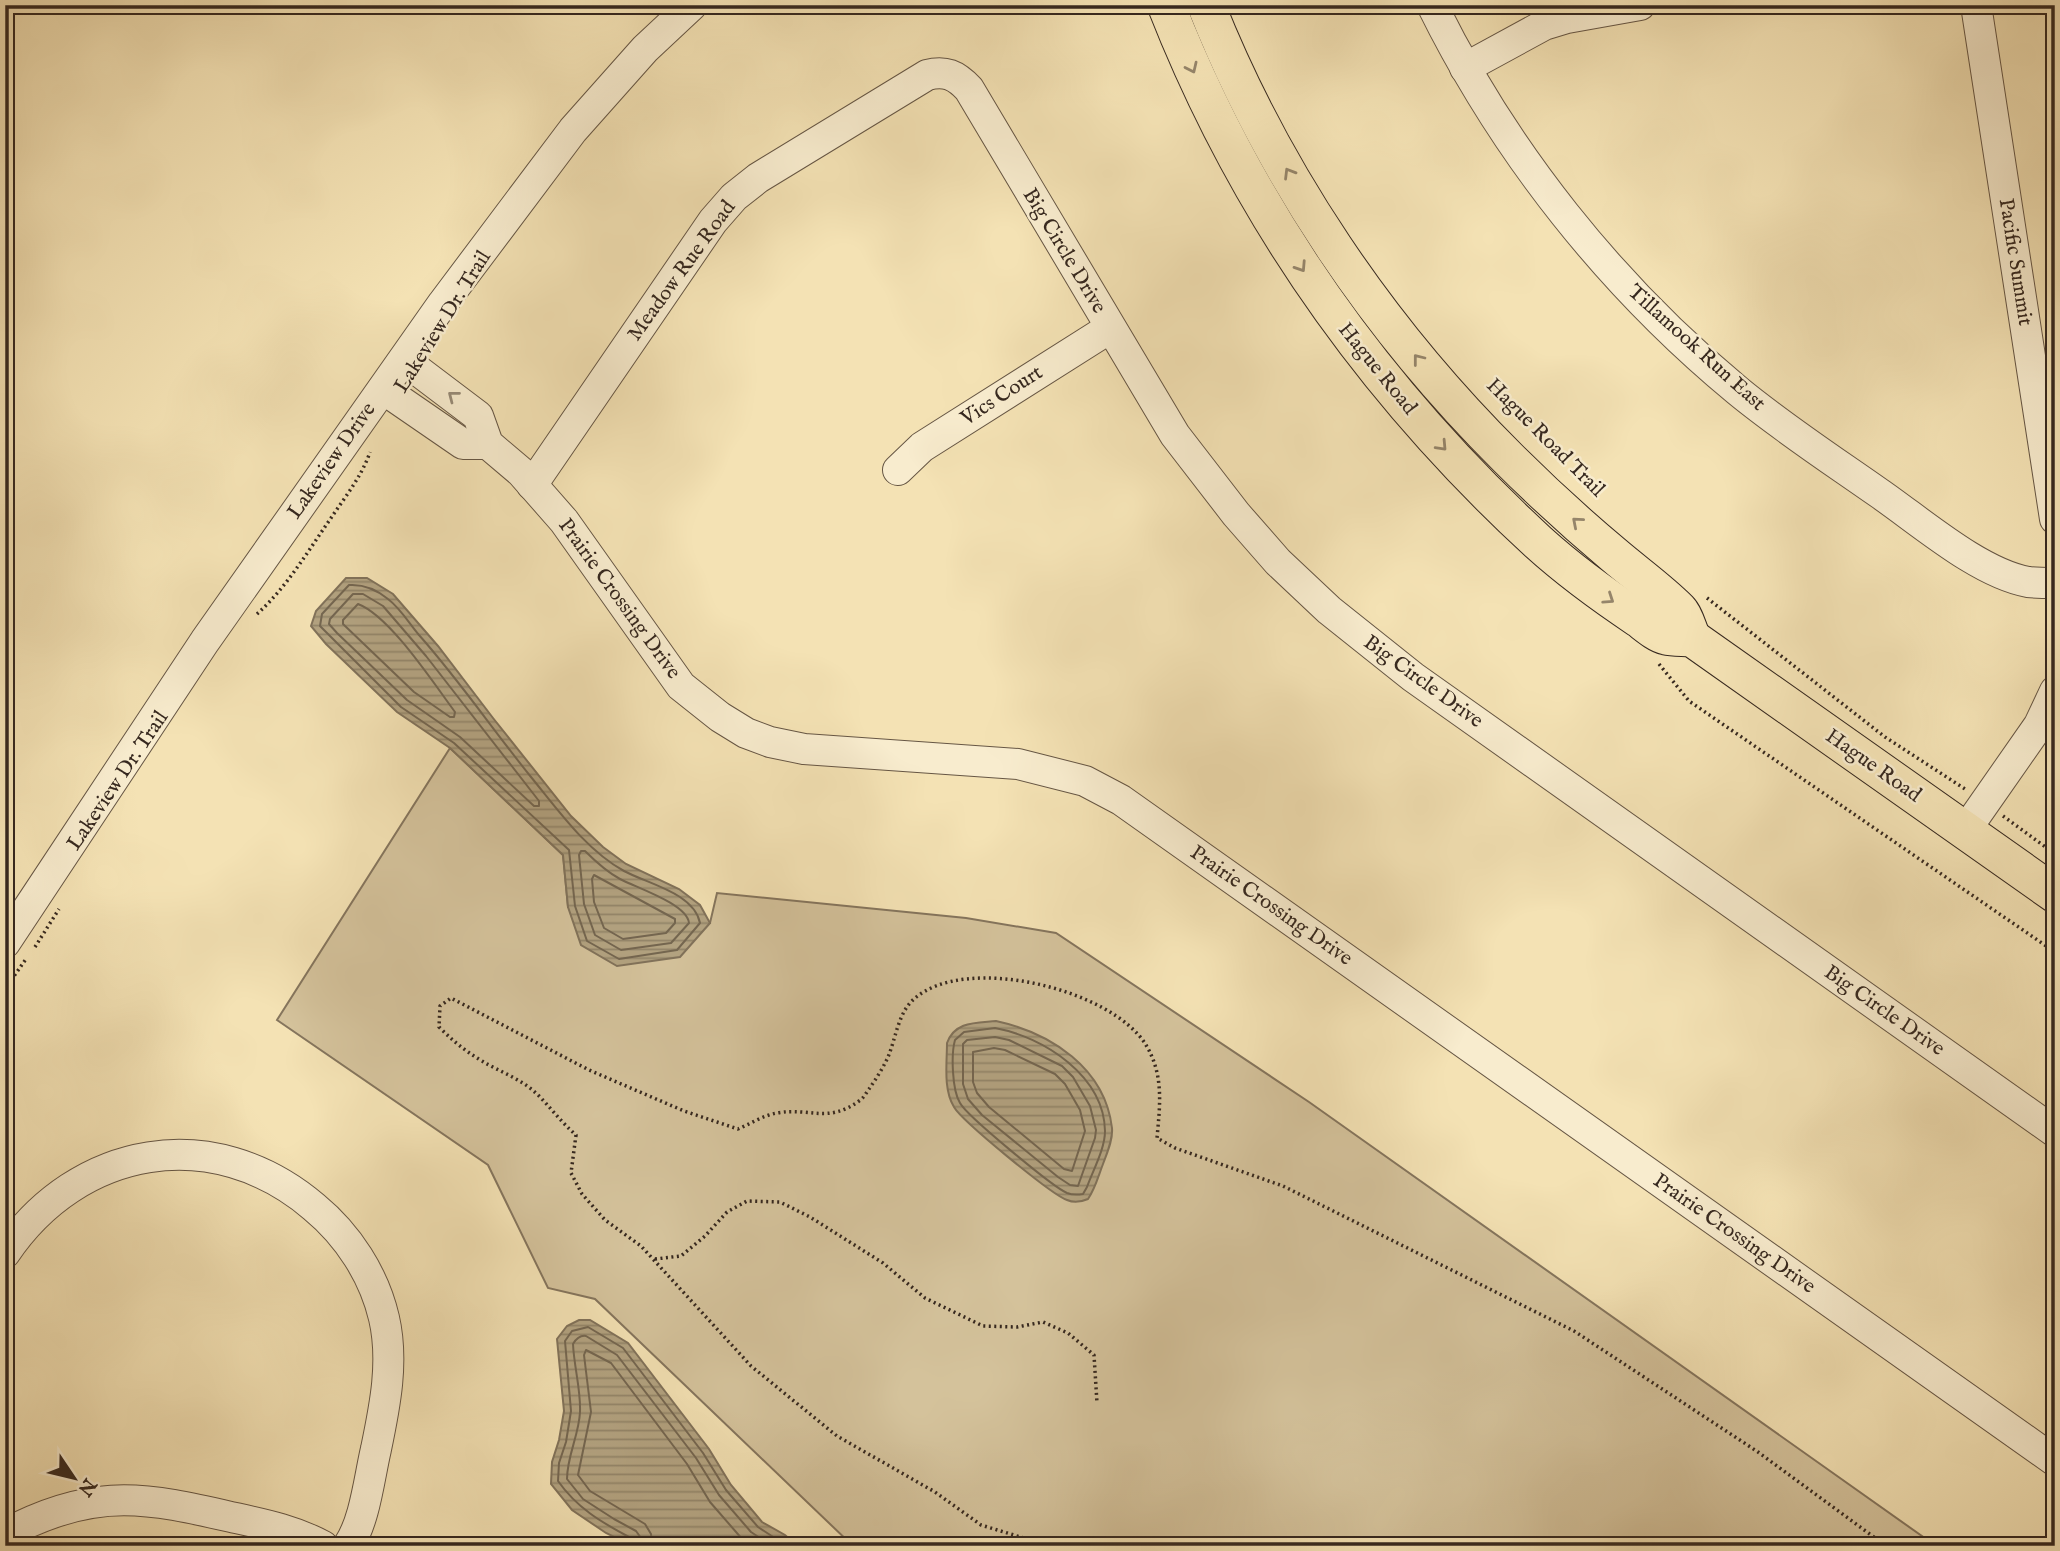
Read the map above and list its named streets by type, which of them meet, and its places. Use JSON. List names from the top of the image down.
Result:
{
  "streets": {
    "main road": ["Hague Road"],
    "street": [
      "Big Circle Drive",
      "Pacific Summit",
      "Meadow Rue Road",
      "Tillamook Run East",
      "Vics Court",
      "Lakeview Drive",
      "Prairie Crossing Drive"
    ]
  },
  "crossings": [
    ["Big Circle Drive", "Meadow Rue Road"],
    ["Big Circle Drive", "Vics Court"],
    ["Meadow Rue Road", "Prairie Crossing Drive"],
    ["Lakeview Drive", "Prairie Crossing Drive"]
  ],
  "north": "bottom right"
}
